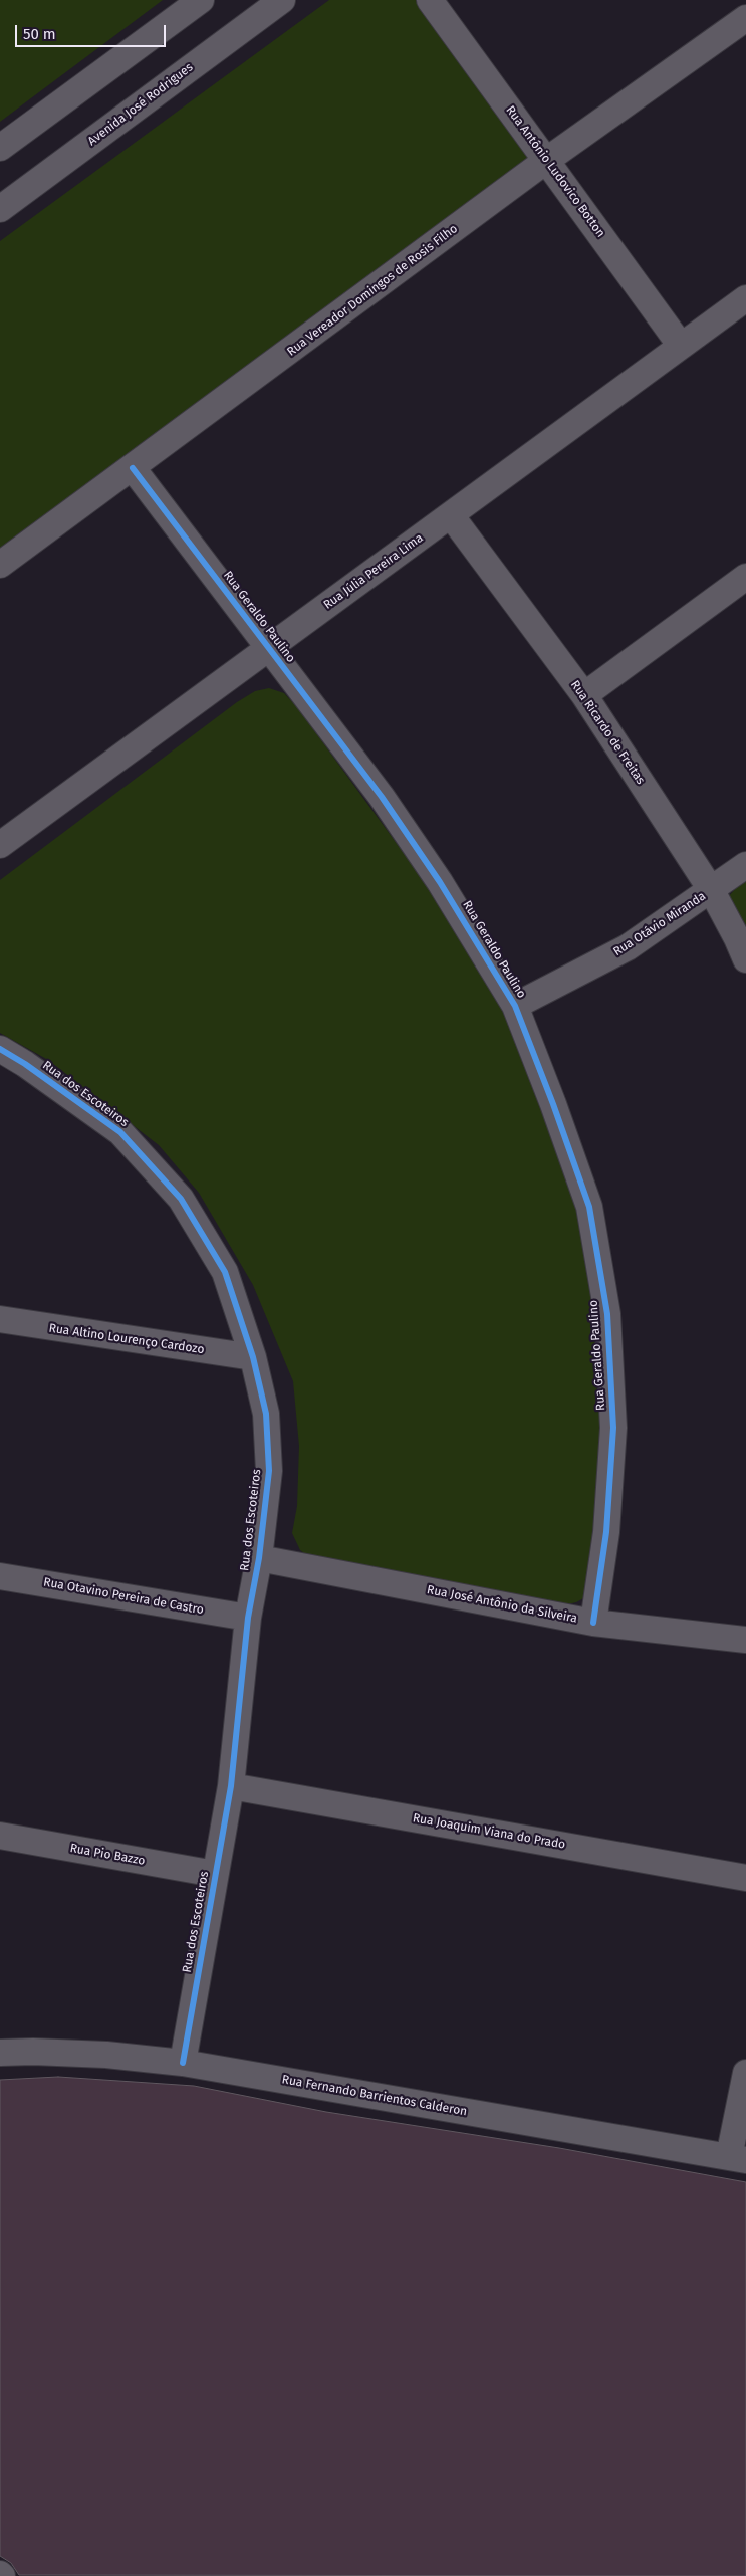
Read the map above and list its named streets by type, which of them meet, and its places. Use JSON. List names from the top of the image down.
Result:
{
  "streets": {
    "street": [
      "Avenida José Rodrigues",
      "Rua Antônio Ludovico Botton",
      "Rua Vereador Domingos de Rosis Filho",
      "Rua Júlia Pereira Lima",
      "Rua Geraldo Paulino",
      "Rua Ricardo de Freitas",
      "Rua Otávio Miranda",
      "Rua dos Escoteiros",
      "Rua Altino Lourenço Cardozo",
      "Rua Otavino Pereira de Castro",
      "Rua José Antônio da Silveira",
      "Rua Joaquim Viana do Prado",
      "Rua Pio Bazzo",
      "Rua Fernando Barrientos Calderon"
    ]
  },
  "crossings": [
    ["Rua Antônio Ludovico Botton", "Rua Vereador Domingos de Rosis Filho"],
    ["Rua Antônio Ludovico Botton", "Rua Júlia Pereira Lima"],
    ["Rua Vereador Domingos de Rosis Filho", "Rua Geraldo Paulino"],
    ["Rua Júlia Pereira Lima", "Rua Geraldo Paulino"],
    ["Rua Júlia Pereira Lima", "Rua Ricardo de Freitas"],
    ["Rua Geraldo Paulino", "Rua Otávio Miranda"],
    ["Rua Geraldo Paulino", "Rua José Antônio da Silveira"],
    ["Rua Ricardo de Freitas", "Rua Otávio Miranda"],
    ["Rua dos Escoteiros", "Rua Altino Lourenço Cardozo"],
    ["Rua dos Escoteiros", "Rua Otavino Pereira de Castro"],
    ["Rua dos Escoteiros", "Rua José Antônio da Silveira"],
    ["Rua dos Escoteiros", "Rua Joaquim Viana do Prado"],
    ["Rua dos Escoteiros", "Rua Pio Bazzo"],
    ["Rua dos Escoteiros", "Rua Fernando Barrientos Calderon"]
  ],
  "scale_bar": "50 m"
}
